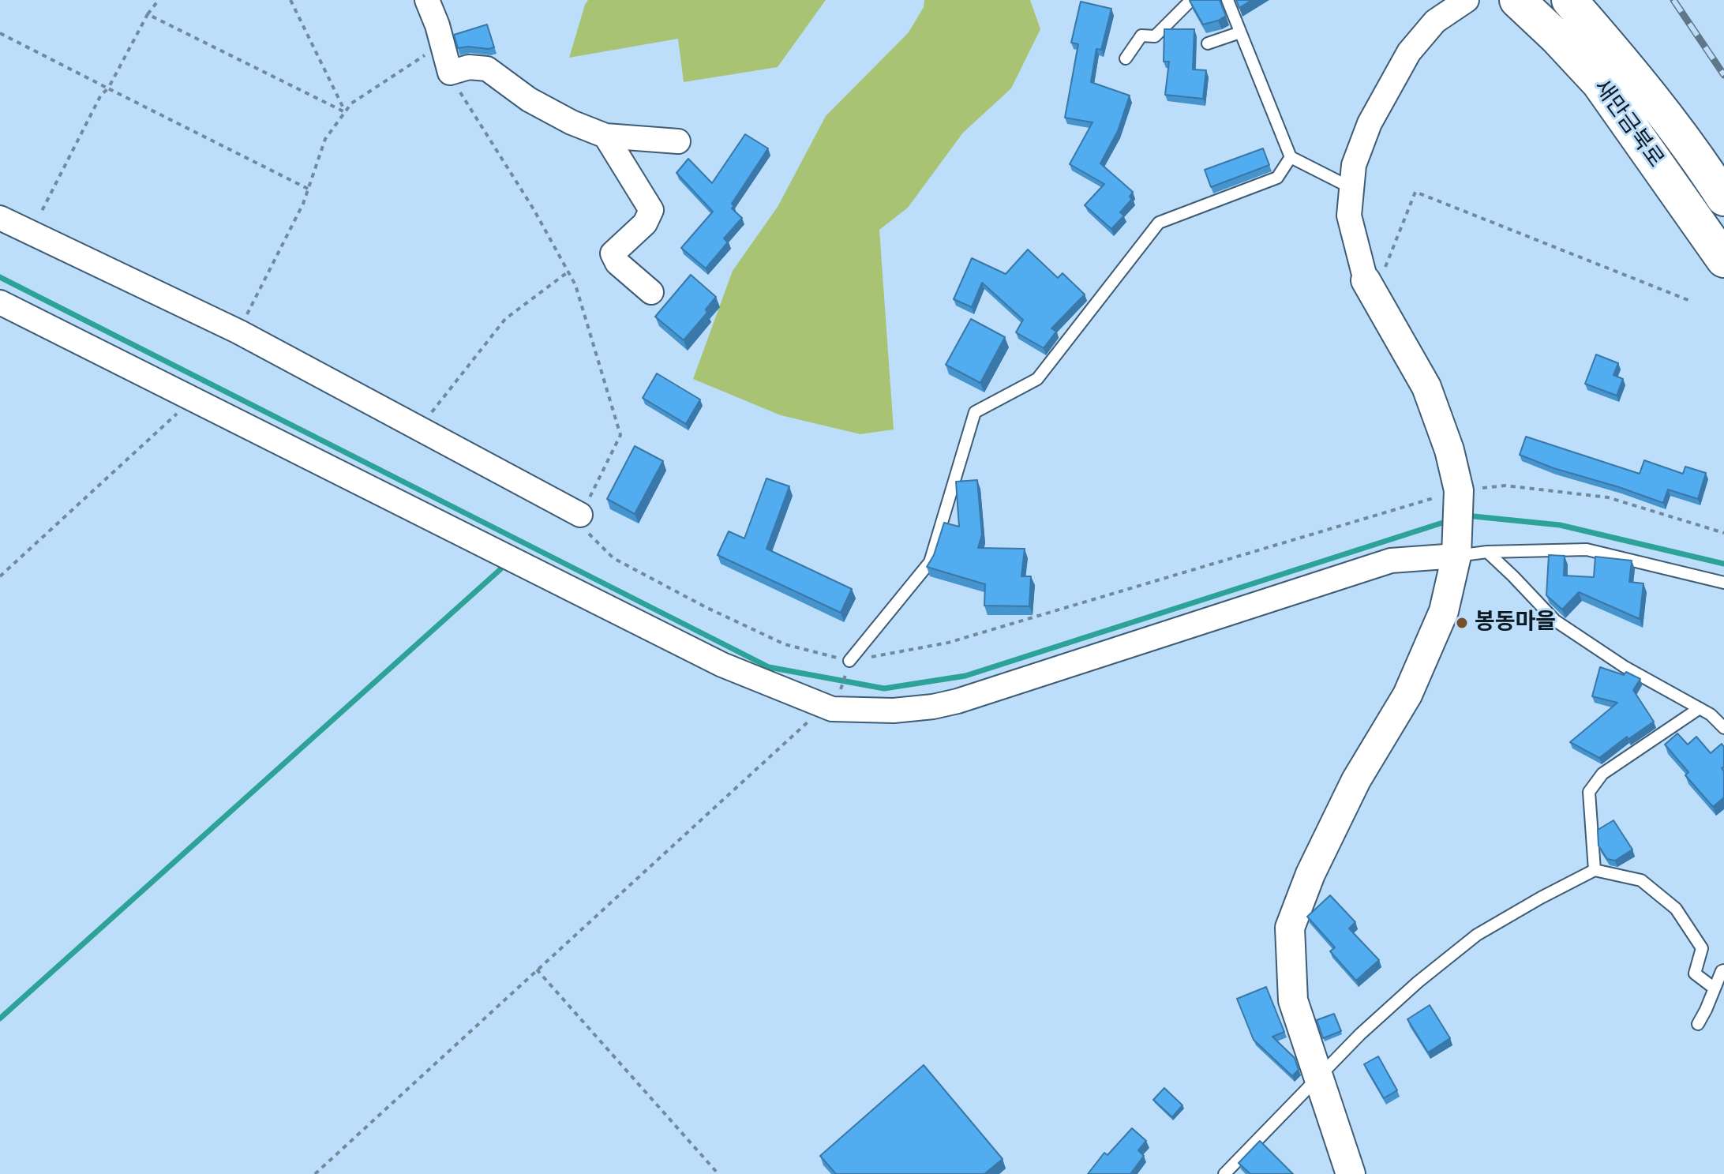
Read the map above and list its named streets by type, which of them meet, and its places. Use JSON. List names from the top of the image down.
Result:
{
  "streets": {
    "highway": ["새만금북로"]
  },
  "places": ["봉동마을"]
}
